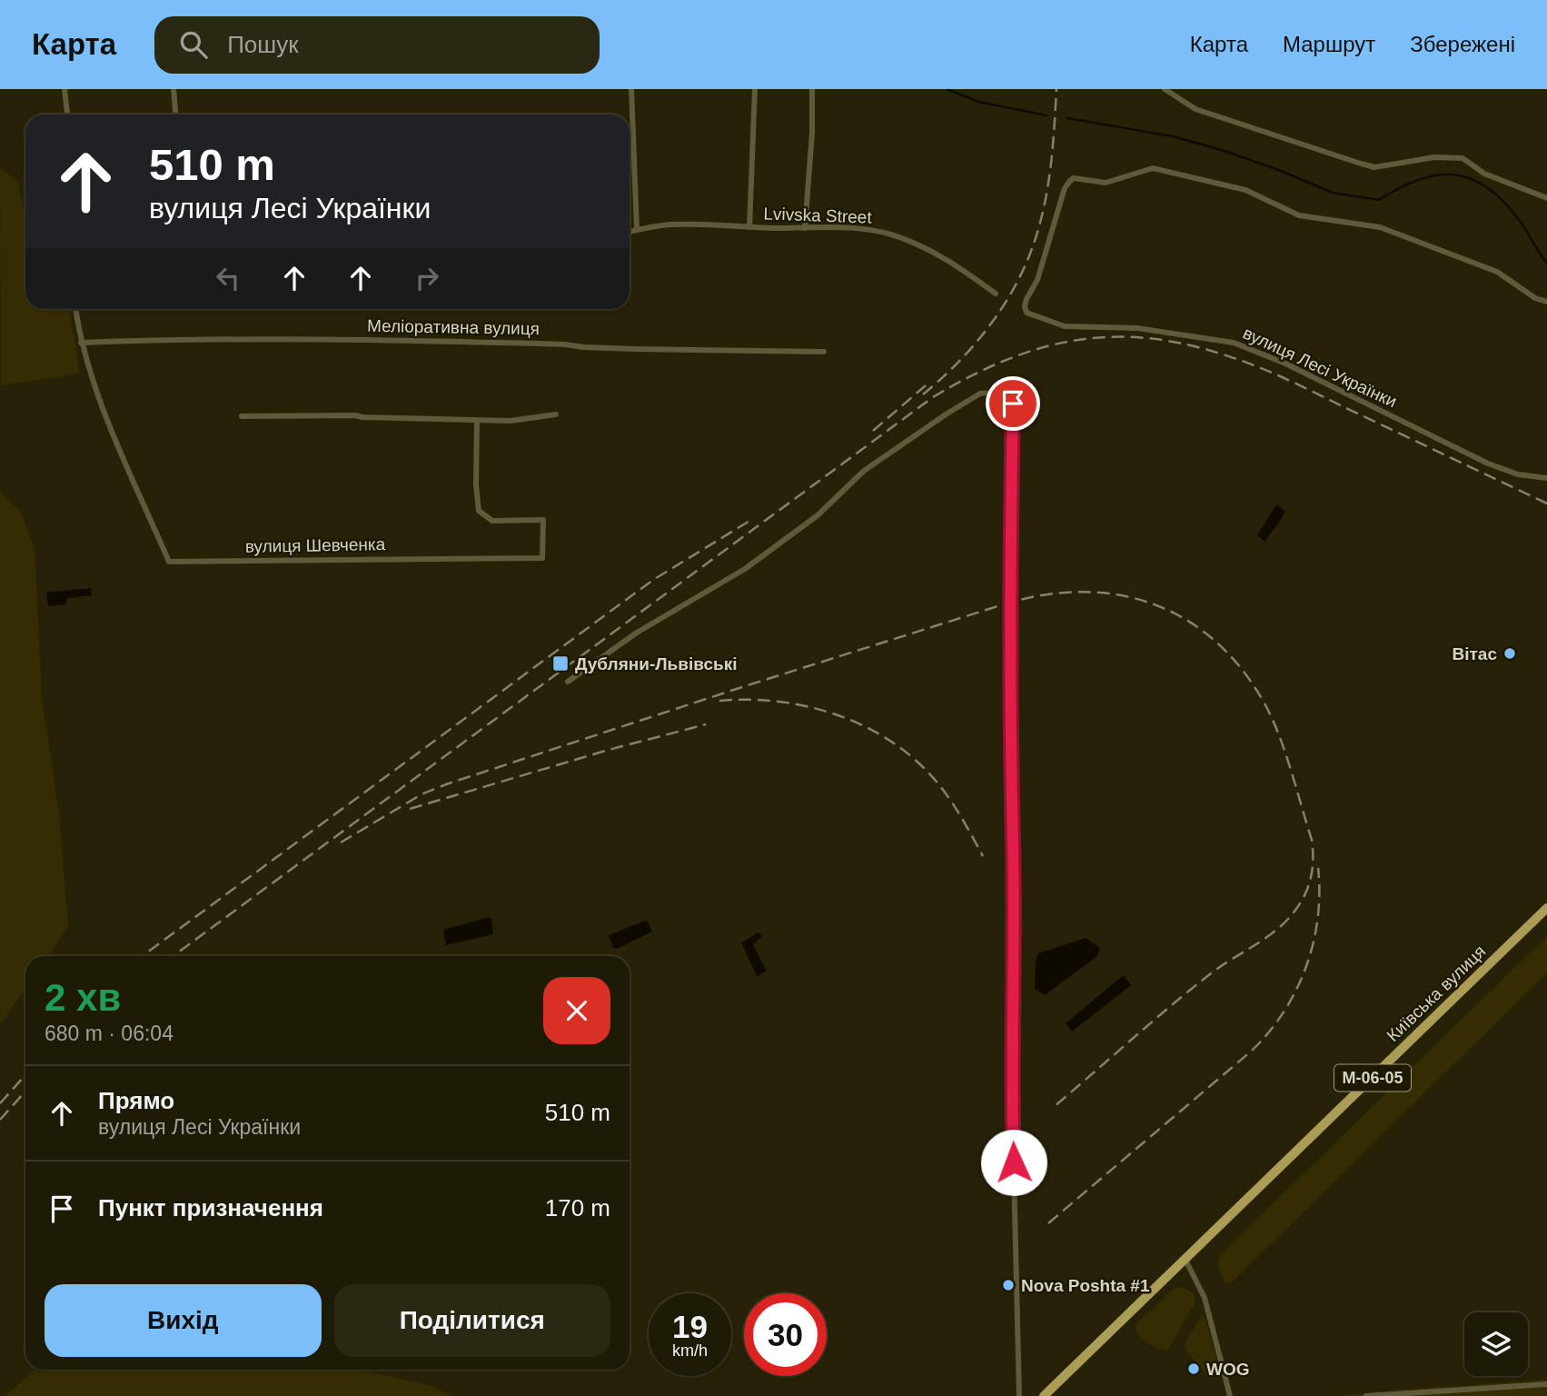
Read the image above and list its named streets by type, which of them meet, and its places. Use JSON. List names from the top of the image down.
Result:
{
  "streets": {
    "highway": ["Київська вулиця", "М-06-05"],
    "street": [
      "Lvivska Street",
      "Меліоративна вулиця",
      "вулиця Лесі Українки",
      "вулиця Шевченка"
    ]
  },
  "crossings": [
    ["Меліоративна вулиця", "вулиця Шевченка"],
    ["Київська вулиця", "М-06-05"]
  ],
  "places": {
    "other": ["Вітас", "Nova Poshta #1", "WOG"],
    "transit": ["Дубляни-Львівські"]
  },
  "page": {
    "header": "Карта",
    "search": "Пошук",
    "nav": ["Карта", "Маршрут", "Збережені"],
    "turn": ["510 m", "вулиця Лесі Українки"],
    "heading": ["2 хв", "680 m · 06:04"],
    "list": [
      {
        "name": "Прямо",
        "note": "вулиця Лесі Українки",
        "value": "510 m"
      },
      {
        "name": "Пункт призначення",
        "value": "170 m"
      }
    ],
    "buttons": ["Вихід", "Поділитися"],
    "speed": "19 km/h",
    "limit": "30"
  }
}
